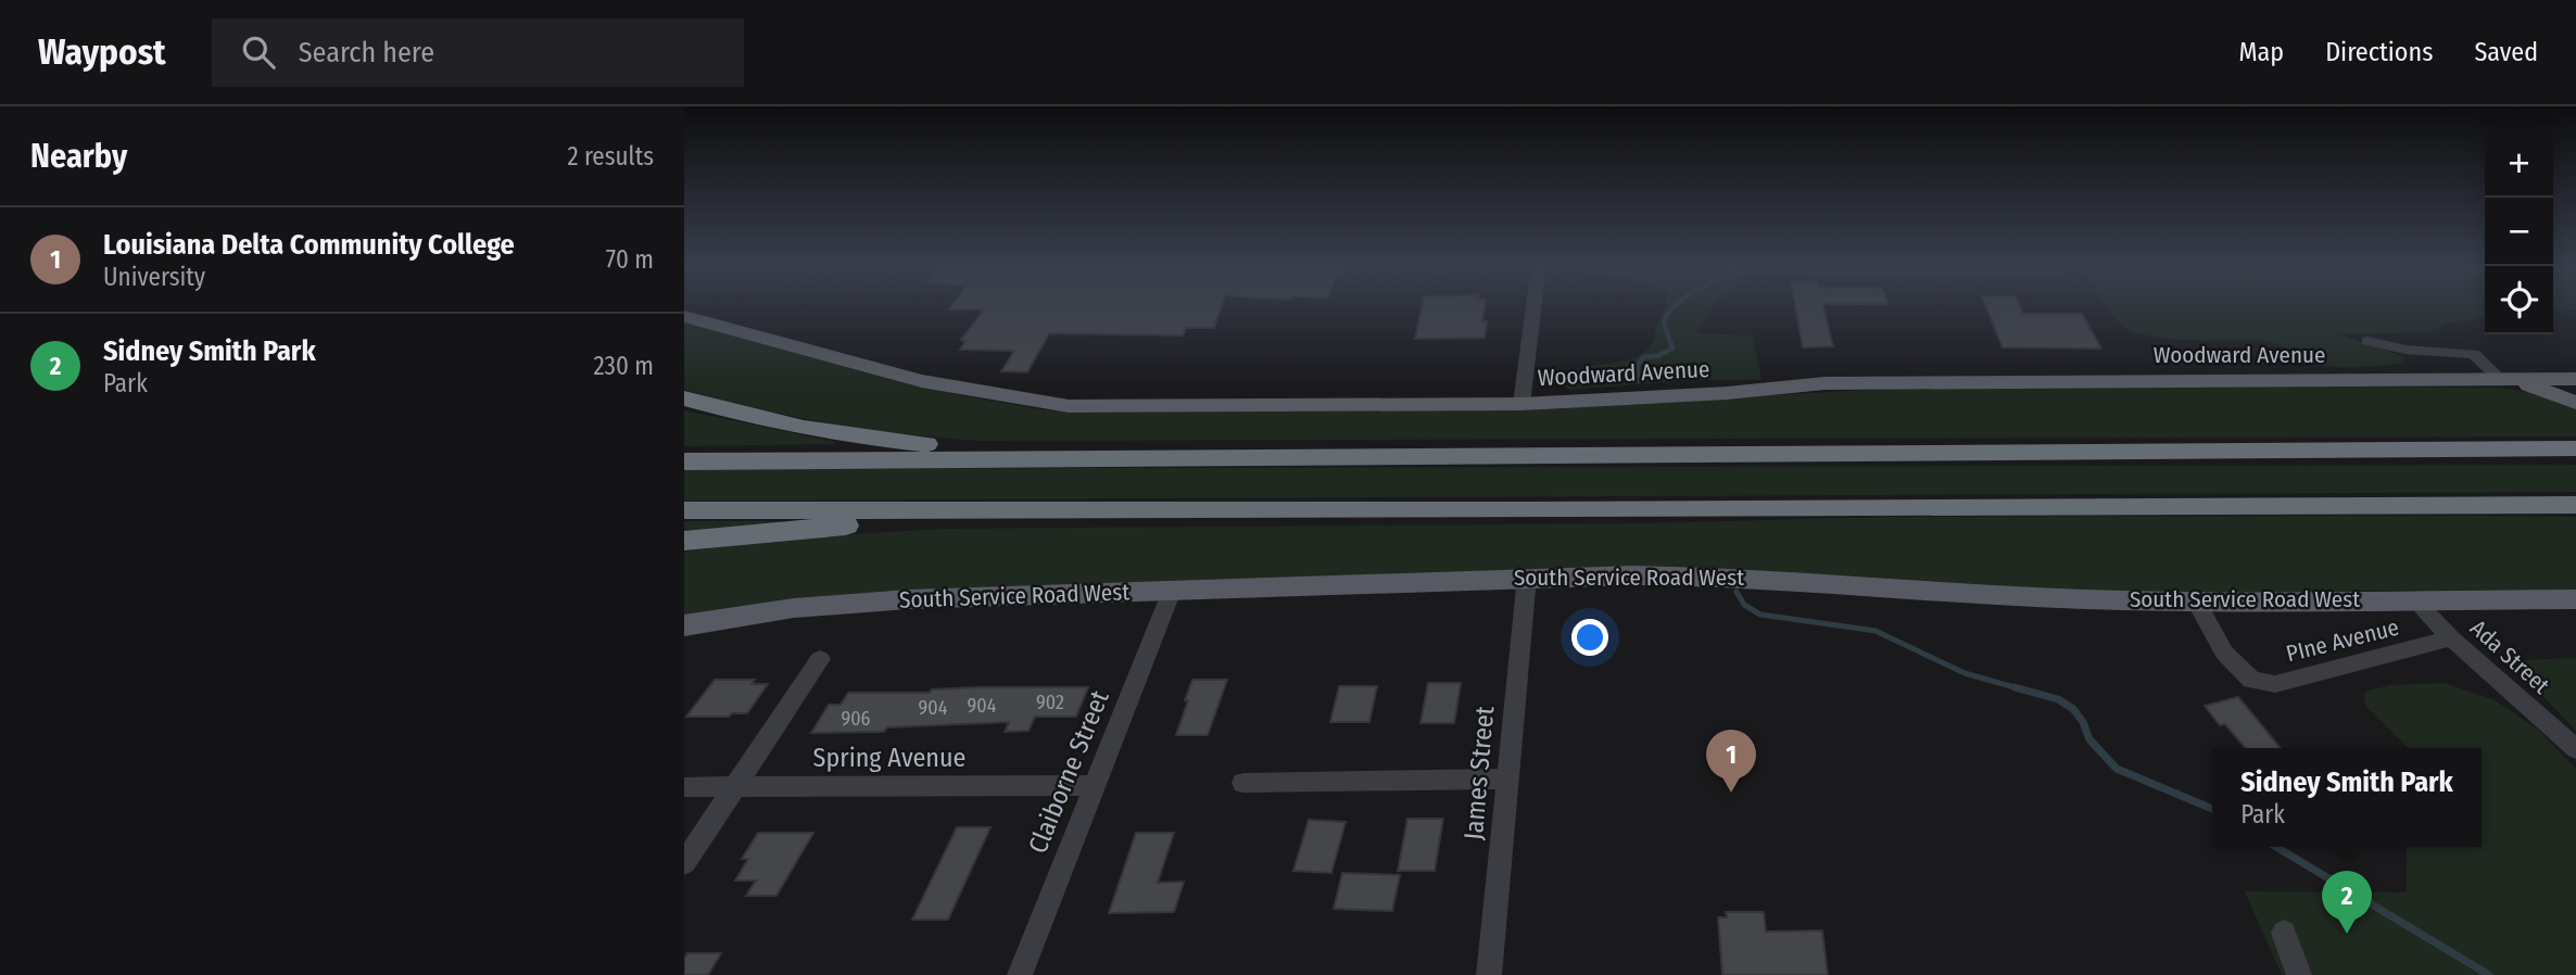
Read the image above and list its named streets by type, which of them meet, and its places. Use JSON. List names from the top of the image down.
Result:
{
  "streets": {
    "main road": ["Woodward Avenue", "South Service Road West"],
    "street": [
      "PIne Avenue",
      "Ada Street",
      "Spring Avenue",
      "Claiborne Street",
      "James Street"
    ]
  },
  "crossings": [
    ["South Service Road West", "PIne Avenue"],
    ["South Service Road West", "Ada Street"],
    ["South Service Road West", "Claiborne Street"],
    ["South Service Road West", "James Street"],
    ["PIne Avenue", "Ada Street"],
    ["Spring Avenue", "Claiborne Street"]
  ],
  "house_numbers": [
    "902",
    "904",
    "904",
    "906"
  ],
  "page": {
    "header": "Waypost",
    "search": "Search here",
    "nav": ["Map", "Directions", "Saved"],
    "heading": ["Nearby", "2 results"],
    "map_buttons": ["+", "−"],
    "list": [
      {
        "mark": "1",
        "name": "Louisiana Delta Community College",
        "note": "University",
        "value": "70 m"
      },
      {
        "mark": "2",
        "name": "Sidney Smith Park",
        "note": "Park",
        "value": "230 m"
      }
    ],
    "pins": ["1", "2"],
    "popup": ["Sidney Smith Park", "Park"]
  }
}
